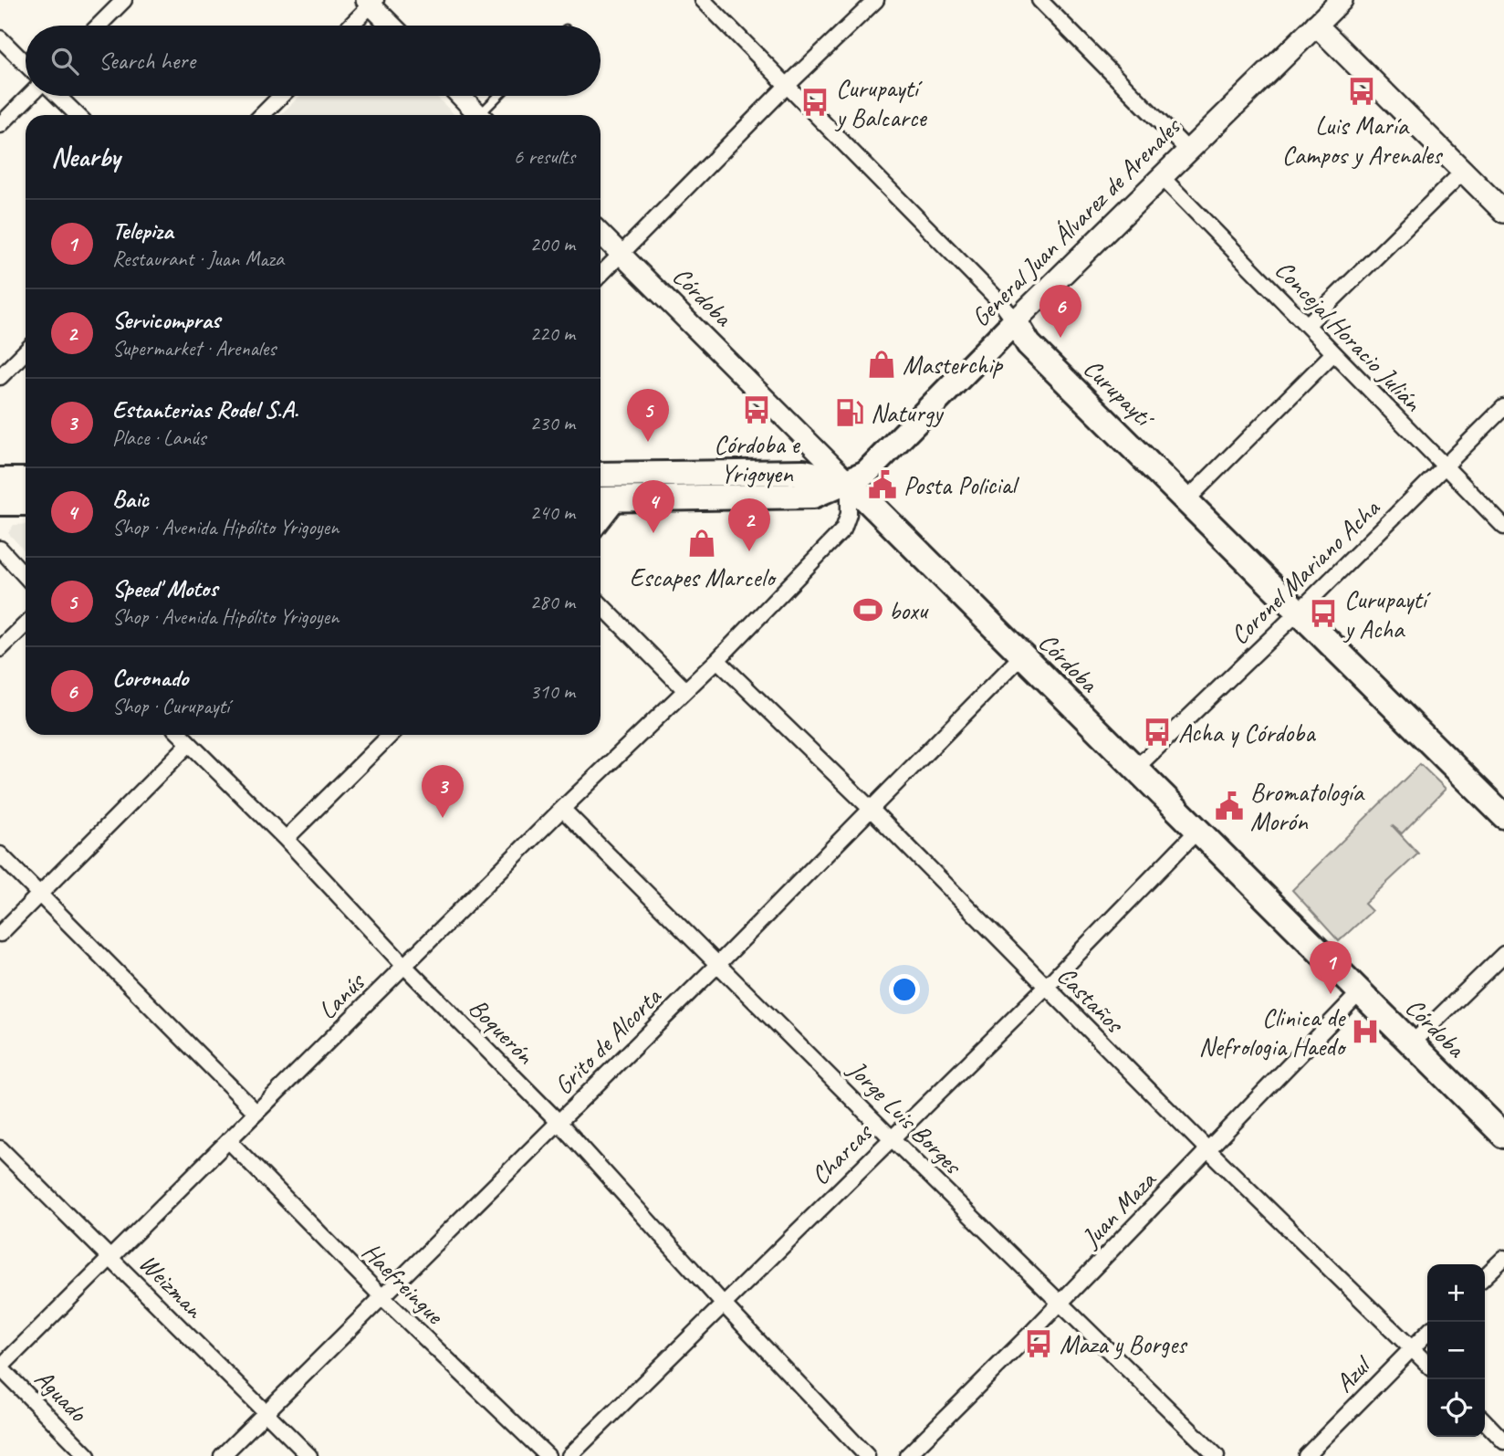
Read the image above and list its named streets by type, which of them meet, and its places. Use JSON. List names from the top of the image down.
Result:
{
  "streets": {
    "main road": ["General Juan Álvarez de Arenales", "Córdoba", "Curupaytí"],
    "street": [
      "Concejal Horacio Julián",
      "Coronel Mariano Acha",
      "Lanús",
      "Castaños",
      "Boquerón",
      "Grito de Alcorta",
      "Jorge Luis Borges",
      "Charcas",
      "Juan Maza",
      "Haefreingue",
      "Weizman",
      "Azul",
      "Aguado"
    ]
  },
  "crossings": [
    ["General Juan Álvarez de Arenales", "Córdoba"],
    ["General Juan Álvarez de Arenales", "Concejal Horacio Julián"],
    ["General Juan Álvarez de Arenales", "Curupaytí"],
    ["General Juan Álvarez de Arenales", "Lanús"],
    ["Córdoba", "Coronel Mariano Acha"],
    ["Córdoba", "Lanús"],
    ["Córdoba", "Grito de Alcorta"],
    ["Córdoba", "Charcas"],
    ["Córdoba", "Juan Maza"],
    ["Concejal Horacio Julián", "Coronel Mariano Acha"],
    ["Curupaytí", "Coronel Mariano Acha"],
    ["Lanús", "Castaños"],
    ["Lanús", "Boquerón"],
    ["Lanús", "Jorge Luis Borges"],
    ["Lanús", "Haefreingue"],
    ["Lanús", "Weizman"],
    ["Lanús", "Aguado"],
    ["Castaños", "Grito de Alcorta"],
    ["Castaños", "Charcas"],
    ["Castaños", "Juan Maza"],
    ["Castaños", "Azul"],
    ["Boquerón", "Grito de Alcorta"],
    ["Boquerón", "Charcas"],
    ["Grito de Alcorta", "Jorge Luis Borges"],
    ["Grito de Alcorta", "Haefreingue"],
    ["Grito de Alcorta", "Weizman"],
    ["Jorge Luis Borges", "Charcas"],
    ["Jorge Luis Borges", "Juan Maza"]
  ],
  "places": {
    "bus stop": [
      "Luis María Campos y Arenales",
      "Curupaytí y Balcarce",
      "Córdoba e Yrigoyen",
      "Curupaytí y Acha",
      "Acha y Córdoba",
      "Maza y Borges"
    ],
    "shop": ["Masterchip", "Escapes Marcelo"],
    "fuel station": ["Naturgy"],
    "public building": ["Posta Policial", "Bromatología Morón"],
    "sports": ["boxu"],
    "hospital": ["Clinica de Nefrologia Haedo"]
  },
  "page": {
    "search": "Search here",
    "heading": ["Nearby", "6 results"],
    "list": [
      {
        "mark": "1",
        "name": "Telepiza",
        "note": "Restaurant · Juan Maza",
        "value": "200 m"
      },
      {
        "mark": "2",
        "name": "Servicompras",
        "note": "Supermarket · Arenales",
        "value": "220 m"
      },
      {
        "mark": "3",
        "name": "Estanterias Rodel S.A.",
        "note": "Place · Lanús",
        "value": "230 m"
      },
      {
        "mark": "4",
        "name": "Baic",
        "note": "Shop · Avenida Hipólito Yrigoyen",
        "value": "240 m"
      },
      {
        "mark": "5",
        "name": "Speed' Motos",
        "note": "Shop · Avenida Hipólito Yrigoyen",
        "value": "280 m"
      },
      {
        "mark": "6",
        "name": "Coronado",
        "note": "Shop · Curupaytí",
        "value": "310 m"
      }
    ],
    "pins": [
      "6",
      "5",
      "4",
      "2",
      "3",
      "1"
    ],
    "map_buttons": ["+", "−"]
  }
}
